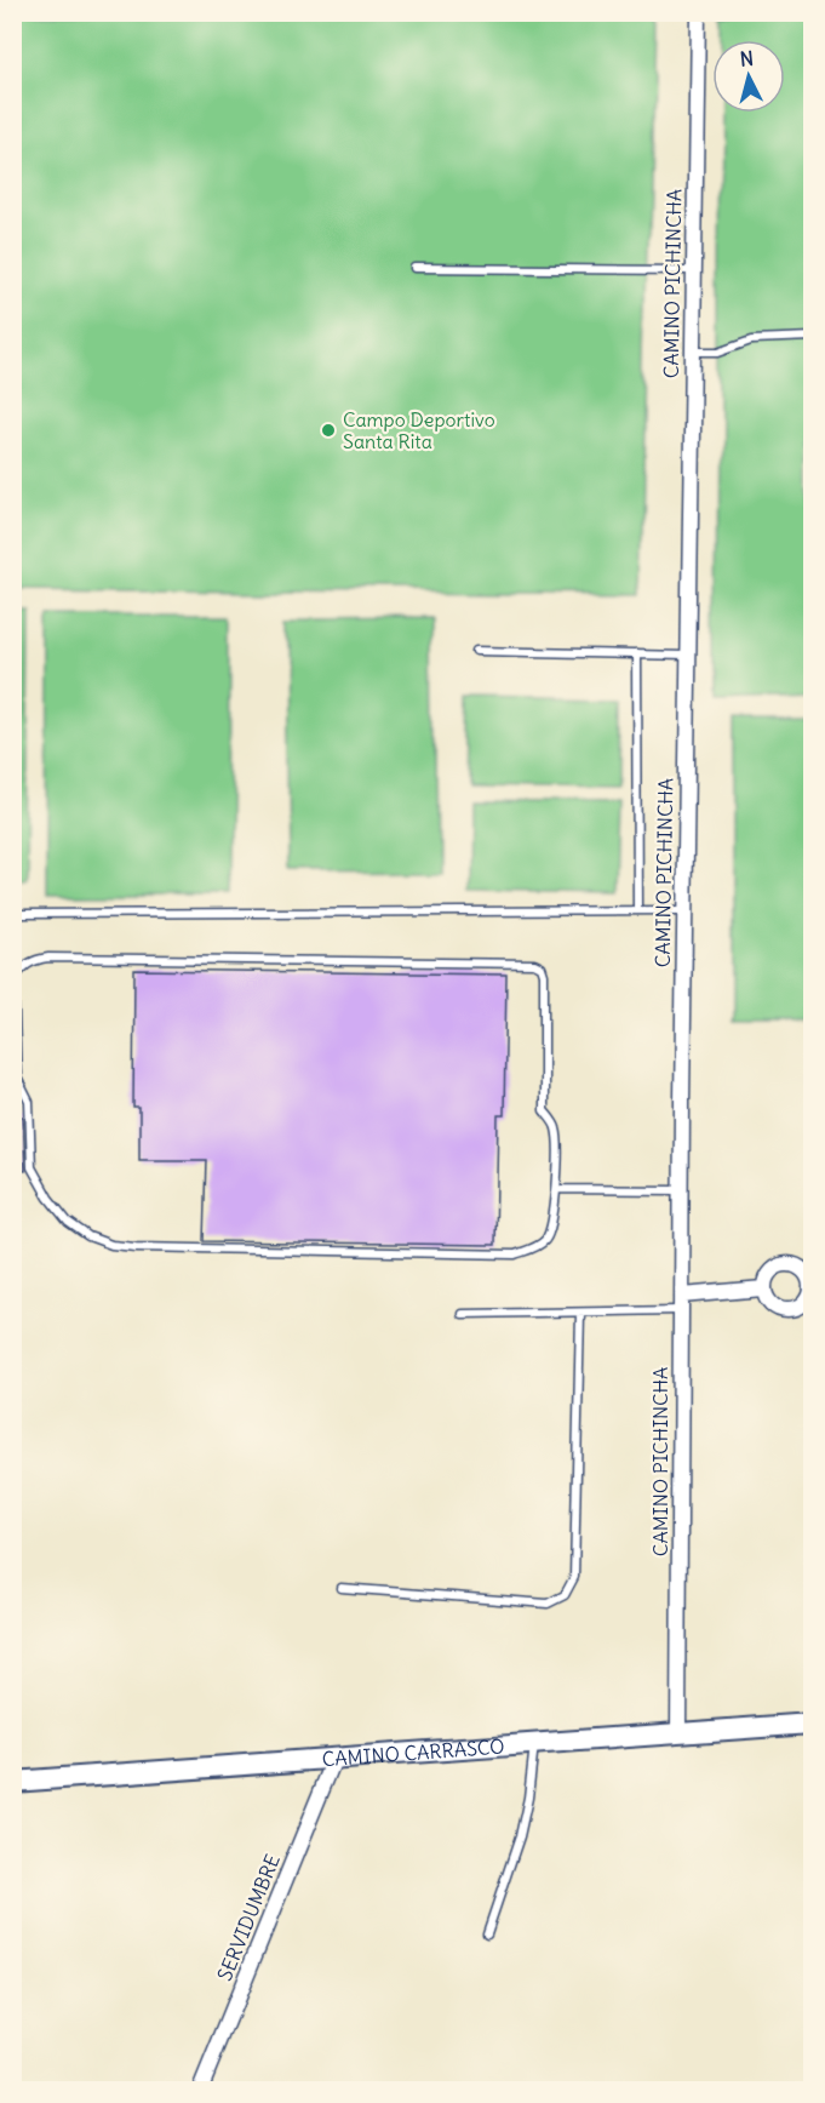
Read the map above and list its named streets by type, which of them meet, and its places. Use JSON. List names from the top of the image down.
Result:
{
  "streets": {
    "main road": ["CAMINO CARRASCO"],
    "street": ["CAMINO PICHINCHA", "SERVIDUMBRE"]
  },
  "crossings": [
    ["CAMINO PICHINCHA", "CAMINO CARRASCO"],
    ["CAMINO CARRASCO", "SERVIDUMBRE"]
  ],
  "places": ["Campo Deportivo Santa Rita"],
  "north": "top"
}
